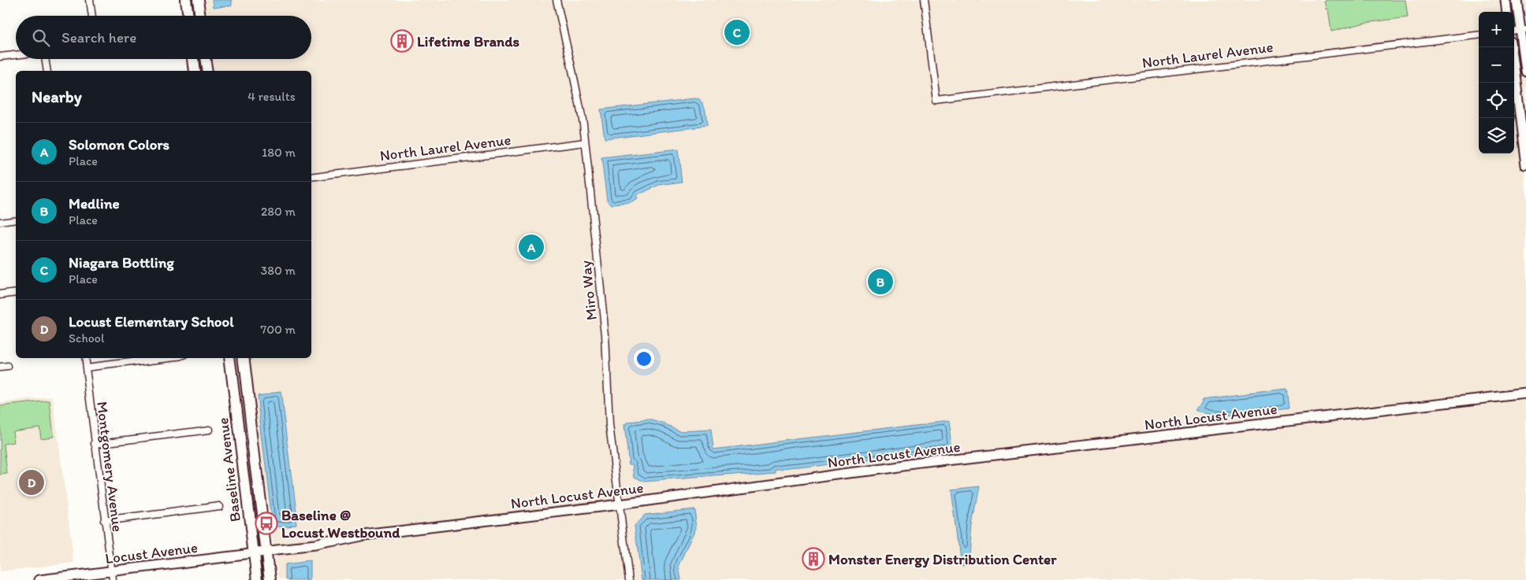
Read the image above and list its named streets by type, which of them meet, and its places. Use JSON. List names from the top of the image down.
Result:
{
  "streets": {
    "main road": ["Baseline Avenue"],
    "street": [
      "North Laurel Avenue",
      "Miro Way",
      "North Locust Avenue",
      "Montgomery Avenue",
      "Locust Avenue"
    ]
  },
  "crossings": [
    ["North Laurel Avenue", "Miro Way"],
    ["Miro Way", "North Locust Avenue"],
    ["North Locust Avenue", "Locust Avenue"],
    ["Montgomery Avenue", "Locust Avenue"],
    ["Baseline Avenue", "Locust Avenue"]
  ],
  "places": {
    "building": ["Lifetime Brands", "Monster Energy Distribution Center"],
    "bus stop": ["Baseline @ Locust Westbound"]
  },
  "page": {
    "map_buttons": ["+", "−"],
    "search": "Search here",
    "pins": [
      "C",
      "A",
      "B",
      "D"
    ],
    "heading": ["Nearby", "4 results"],
    "list": [
      {
        "mark": "A",
        "name": "Solomon Colors",
        "note": "Place",
        "value": "180 m"
      },
      {
        "mark": "B",
        "name": "Medline",
        "note": "Place",
        "value": "280 m"
      },
      {
        "mark": "C",
        "name": "Niagara Bottling",
        "note": "Place",
        "value": "380 m"
      },
      {
        "mark": "D",
        "name": "Locust Elementary School",
        "note": "School",
        "value": "700 m"
      }
    ]
  }
}
